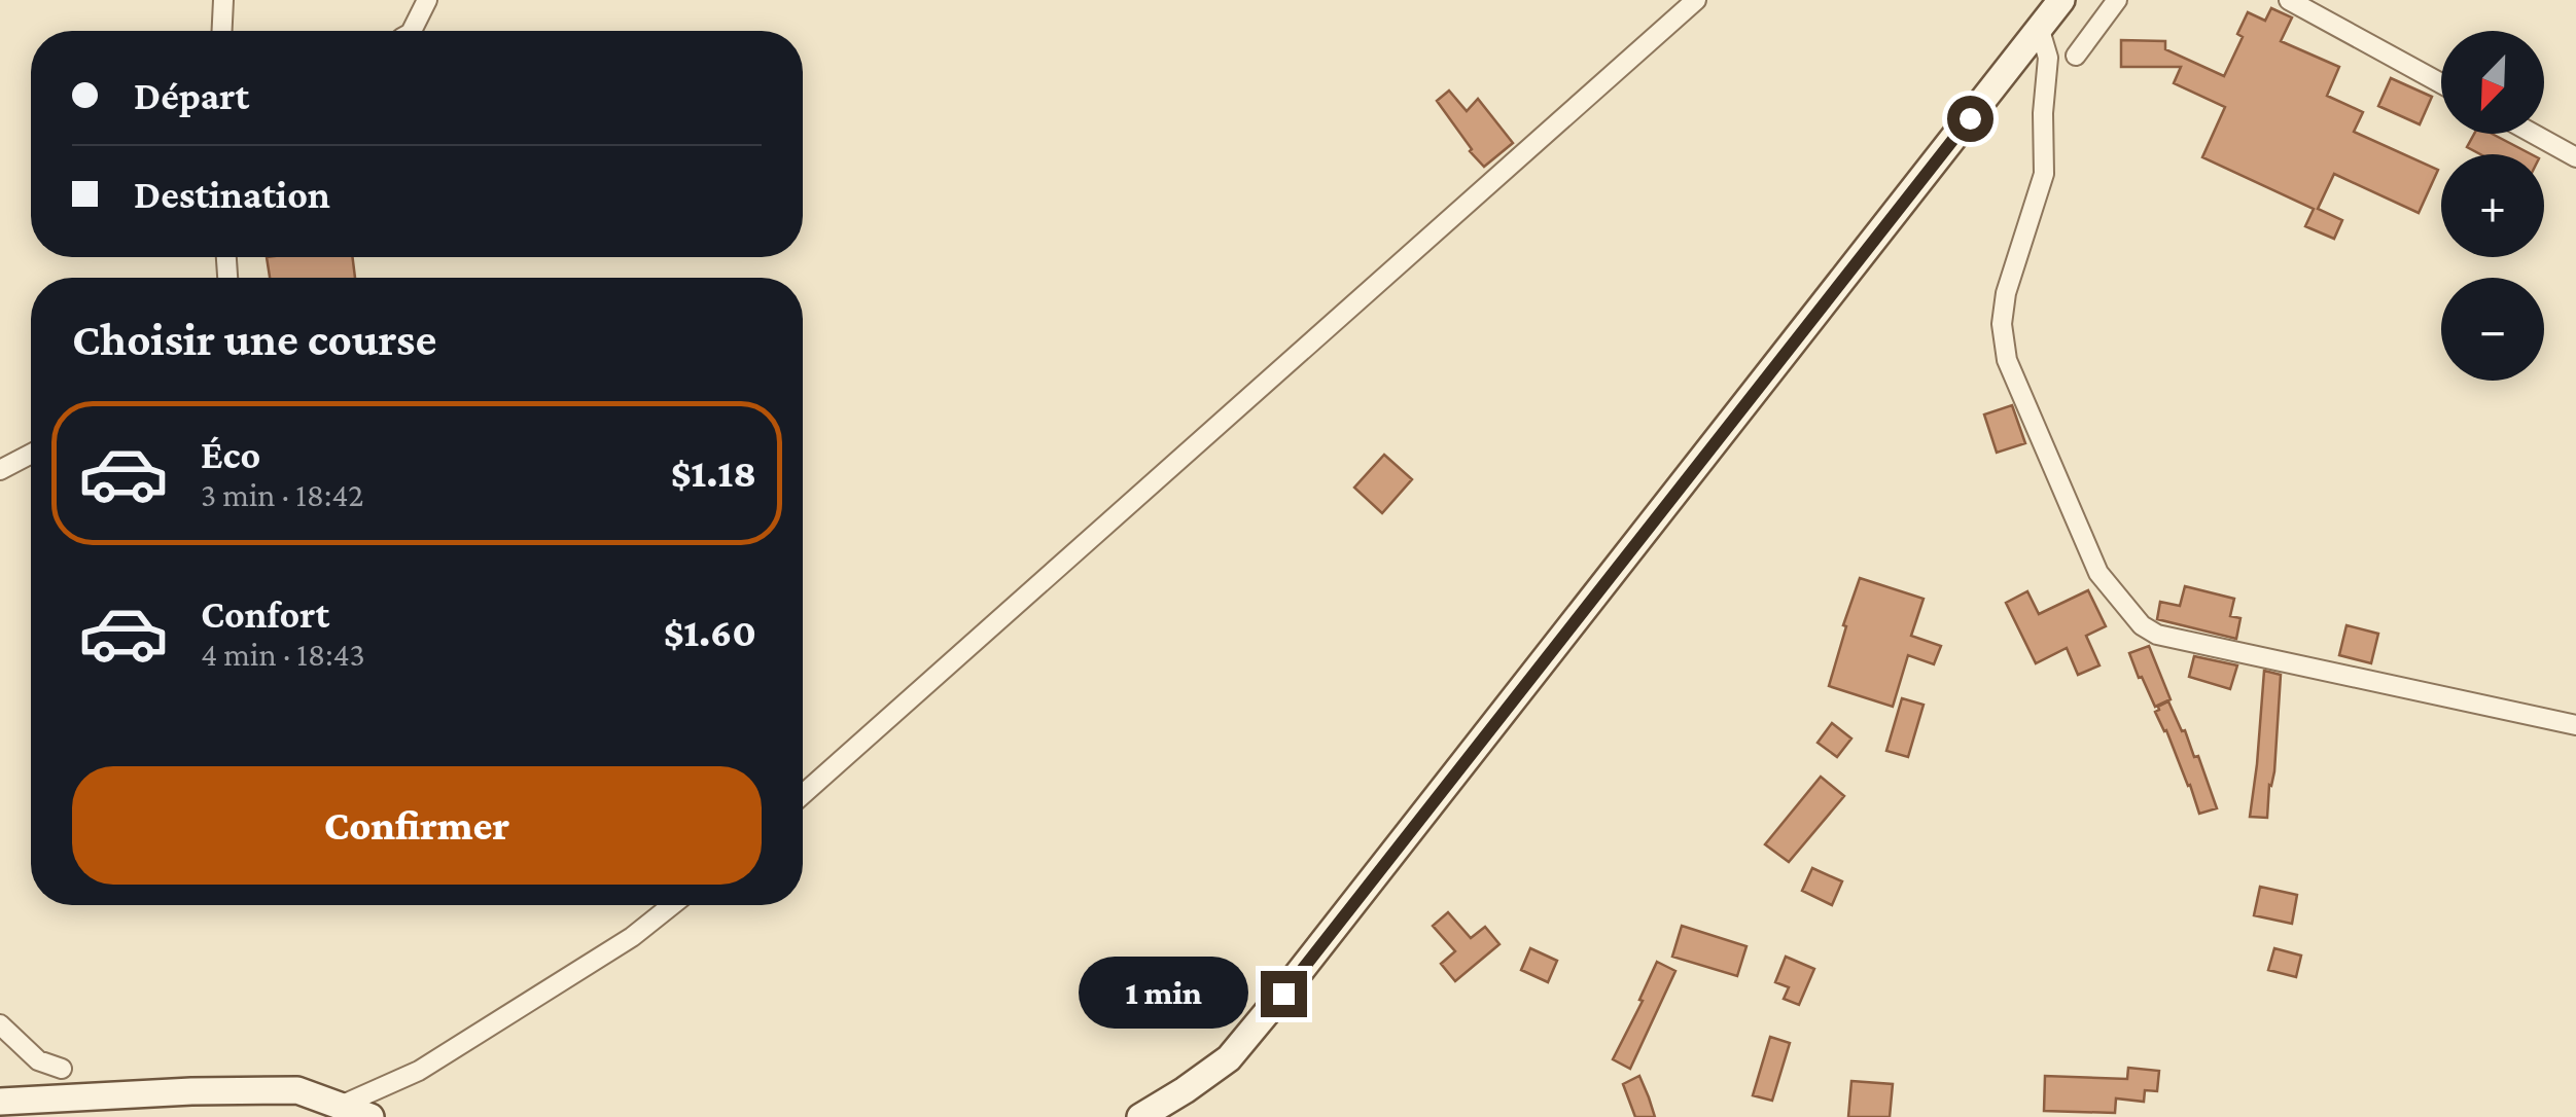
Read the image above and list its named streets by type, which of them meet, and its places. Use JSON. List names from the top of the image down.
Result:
{
  "north": "bottom left",
  "page": {
    "map_buttons": ["+", "−"],
    "banner": ["Départ", "Destination"],
    "heading": "Choisir une course",
    "list": [
      {
        "name": "Éco",
        "note": "3 min · 18:42",
        "value": "$1.18"
      },
      {
        "name": "Confort",
        "note": "4 min · 18:43",
        "value": "$1.60"
      }
    ],
    "buttons": "Confirmer",
    "bubble": "1 min"
  }
}
